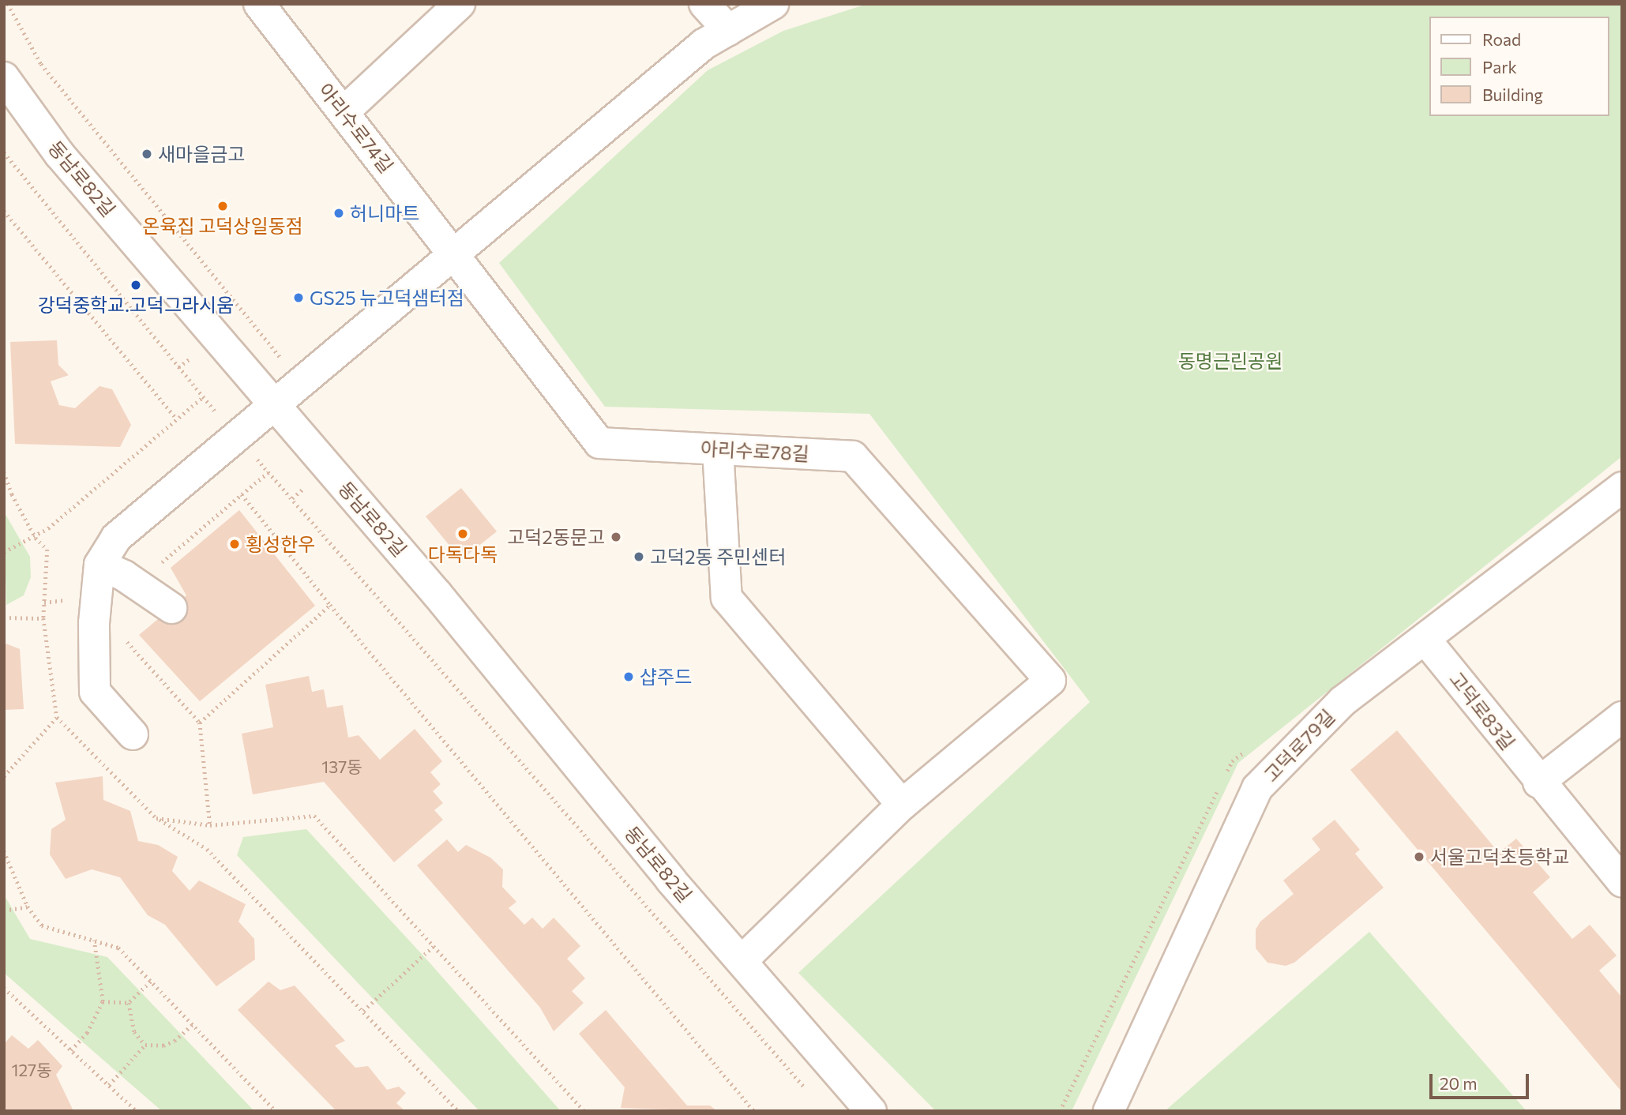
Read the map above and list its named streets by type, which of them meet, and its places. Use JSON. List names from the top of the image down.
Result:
{
  "streets": {
    "street": [
      "아리수로74길",
      "동남로82길",
      "아리수로78길",
      "고덕로83길",
      "고덕로79길"
    ]
  },
  "crossings": [
    ["아리수로74길", "아리수로78길"],
    ["고덕로83길", "고덕로79길"]
  ],
  "parks": ["동명근린공원"],
  "places": [
    "새마을금고",
    "온육집 고덕상일동점",
    "허니마트",
    "강덕중학교.고덕그라시움",
    "GS25 뉴고덕샘터점",
    "다독다독",
    "고덕2동문고",
    "횡성한우",
    "고덕2동 주민센터",
    "샵주드",
    "서울고덕초등학교"
  ],
  "house_numbers": ["137동", "127동"],
  "legend": ["Road", "Park", "Building"],
  "scale_bar": "20 m"
}
